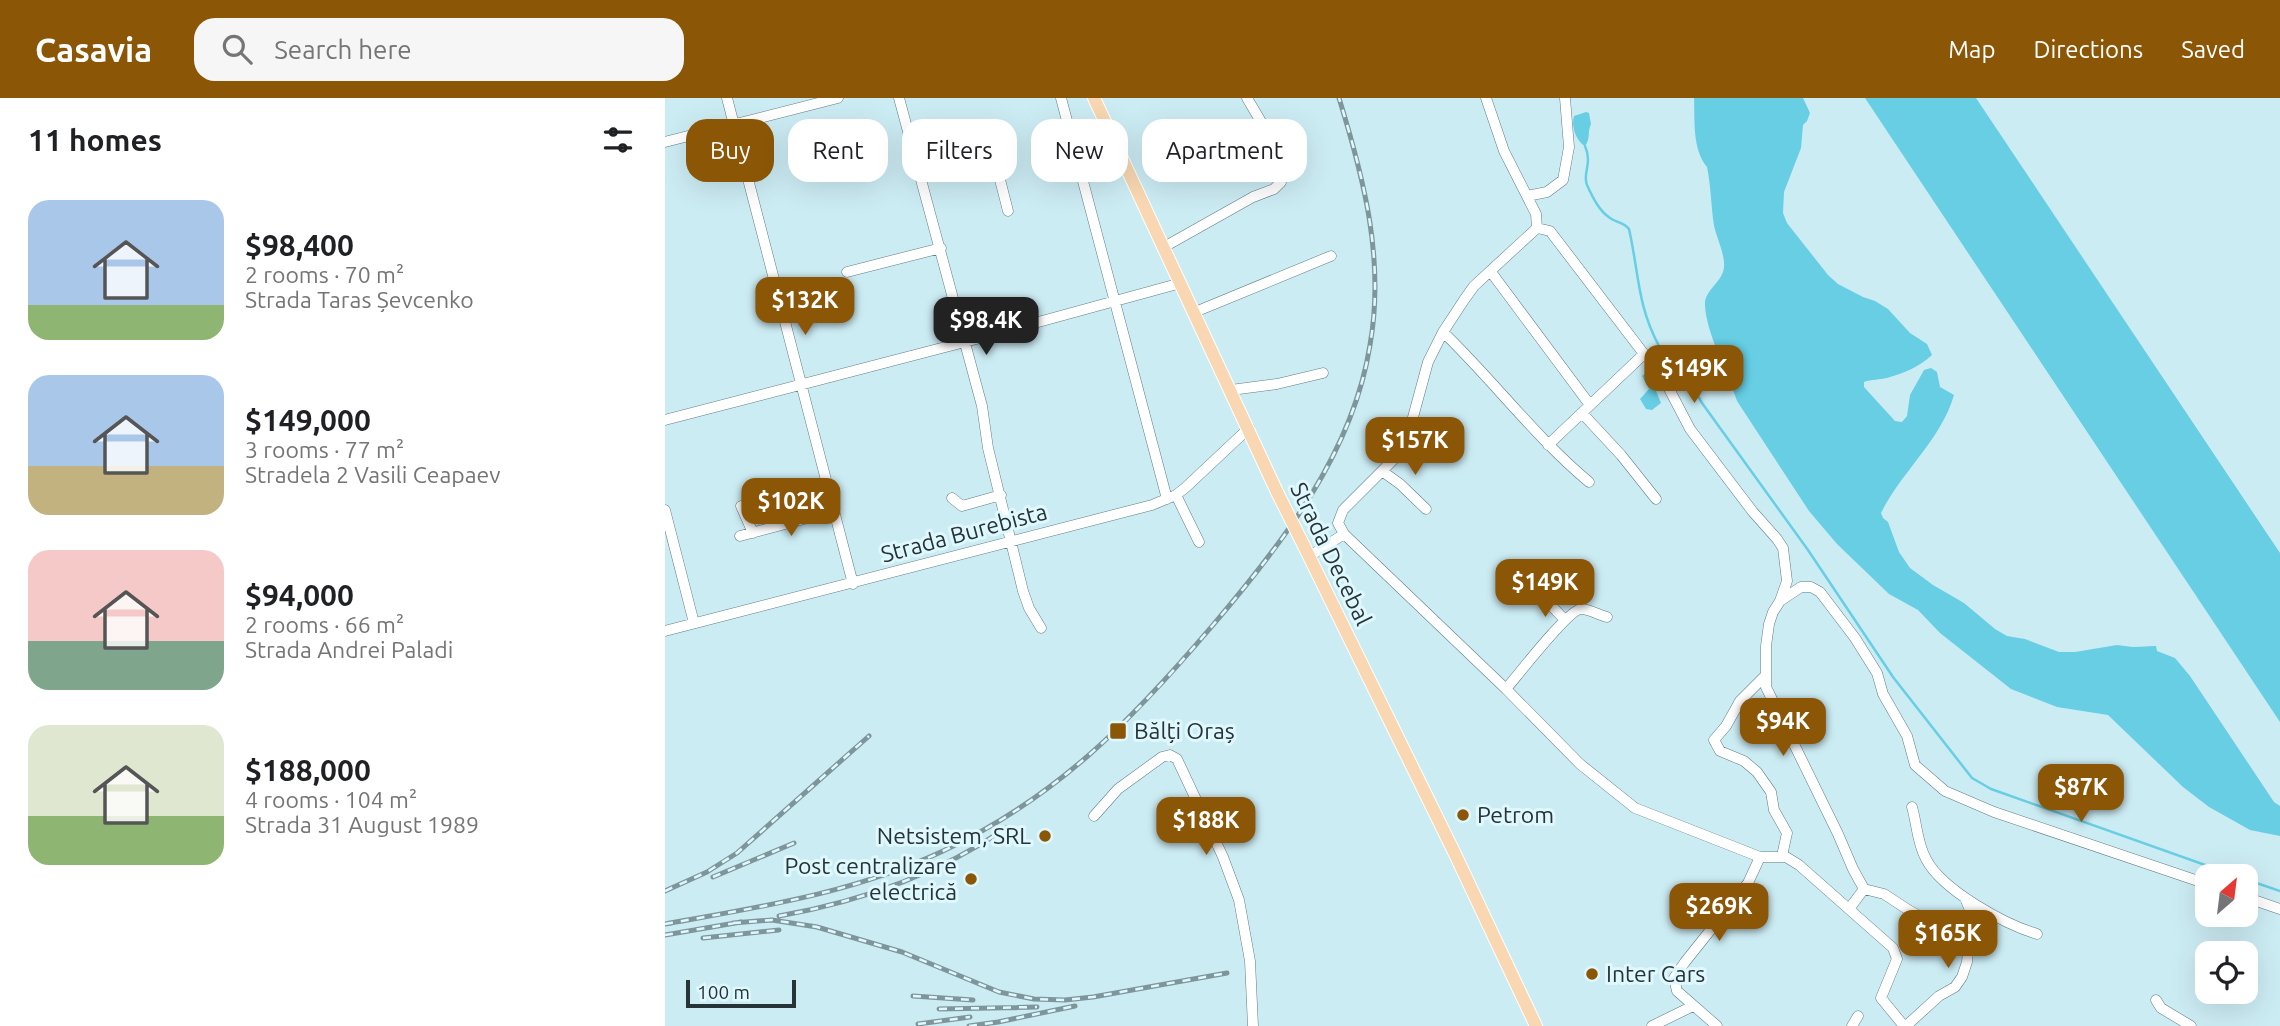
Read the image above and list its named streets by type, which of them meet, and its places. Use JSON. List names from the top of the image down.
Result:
{
  "streets": {
    "main road": ["Strada Decebal"],
    "street": ["Strada Burebista"]
  },
  "crossings": [
    ["Strada Burebista", "Strada Decebal"]
  ],
  "places": {
    "transit": ["Bălți Oraș"],
    "other": [
      "Petrom",
      "Netsistem, SRL",
      "Post centralizare electrică",
      "Inter Cars"
    ]
  },
  "scale_bar": "100 m",
  "north": "top right",
  "page": {
    "header": "Casavia",
    "search": "Search here",
    "nav": ["Map", "Directions", "Saved"],
    "heading": "11 homes",
    "chip": [
      "Buy",
      "Rent",
      "Filters",
      "New",
      "Apartment"
    ],
    "list": [
      {
        "name": "$98,400",
        "note": "2 rooms · 70 m² · Strada Taras Șevcenko"
      },
      {
        "name": "$149,000",
        "note": "3 rooms · 77 m² · Stradela 2 Vasili Ceapaev"
      },
      {
        "name": "$94,000",
        "note": "2 rooms · 66 m² · Strada Andrei Paladi"
      },
      {
        "name": "$188,000",
        "note": "4 rooms · 104 m² · Strada 31 August 1989"
      }
    ],
    "price": [
      "$132K",
      "$98.4K",
      "$149K",
      "$157K",
      "$102K",
      "$149K",
      "$94K",
      "$87K",
      "$188K",
      "$269K",
      "$165K"
    ],
    "scale": "100 m"
  }
}
